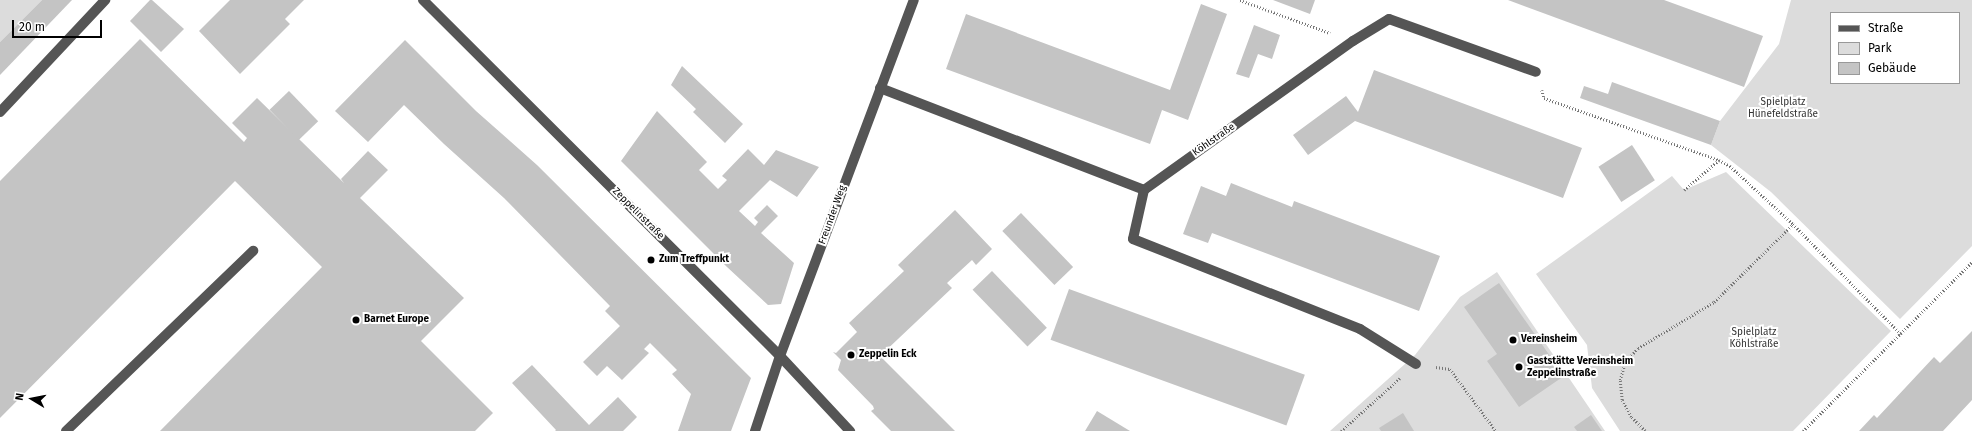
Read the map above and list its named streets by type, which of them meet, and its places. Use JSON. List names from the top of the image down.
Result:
{
  "streets": {
    "street": ["Köhlstraße", "Zeppelinstraße", "Freunder Weg"]
  },
  "crossings": [
    ["Zeppelinstraße", "Freunder Weg"]
  ],
  "parks": ["Spielplatz Hünefeldstraße", "Spielplatz Köhlstraße"],
  "places": [
    "Zum Treffpunkt",
    "Barnet Europe",
    "Vereinsheim",
    "Zeppelin Eck",
    "Gaststätte Vereinsheim Zeppelinstraße"
  ],
  "legend": ["Straße", "Park", "Gebäude"],
  "scale_bar": "20 m",
  "north": "left"
}
